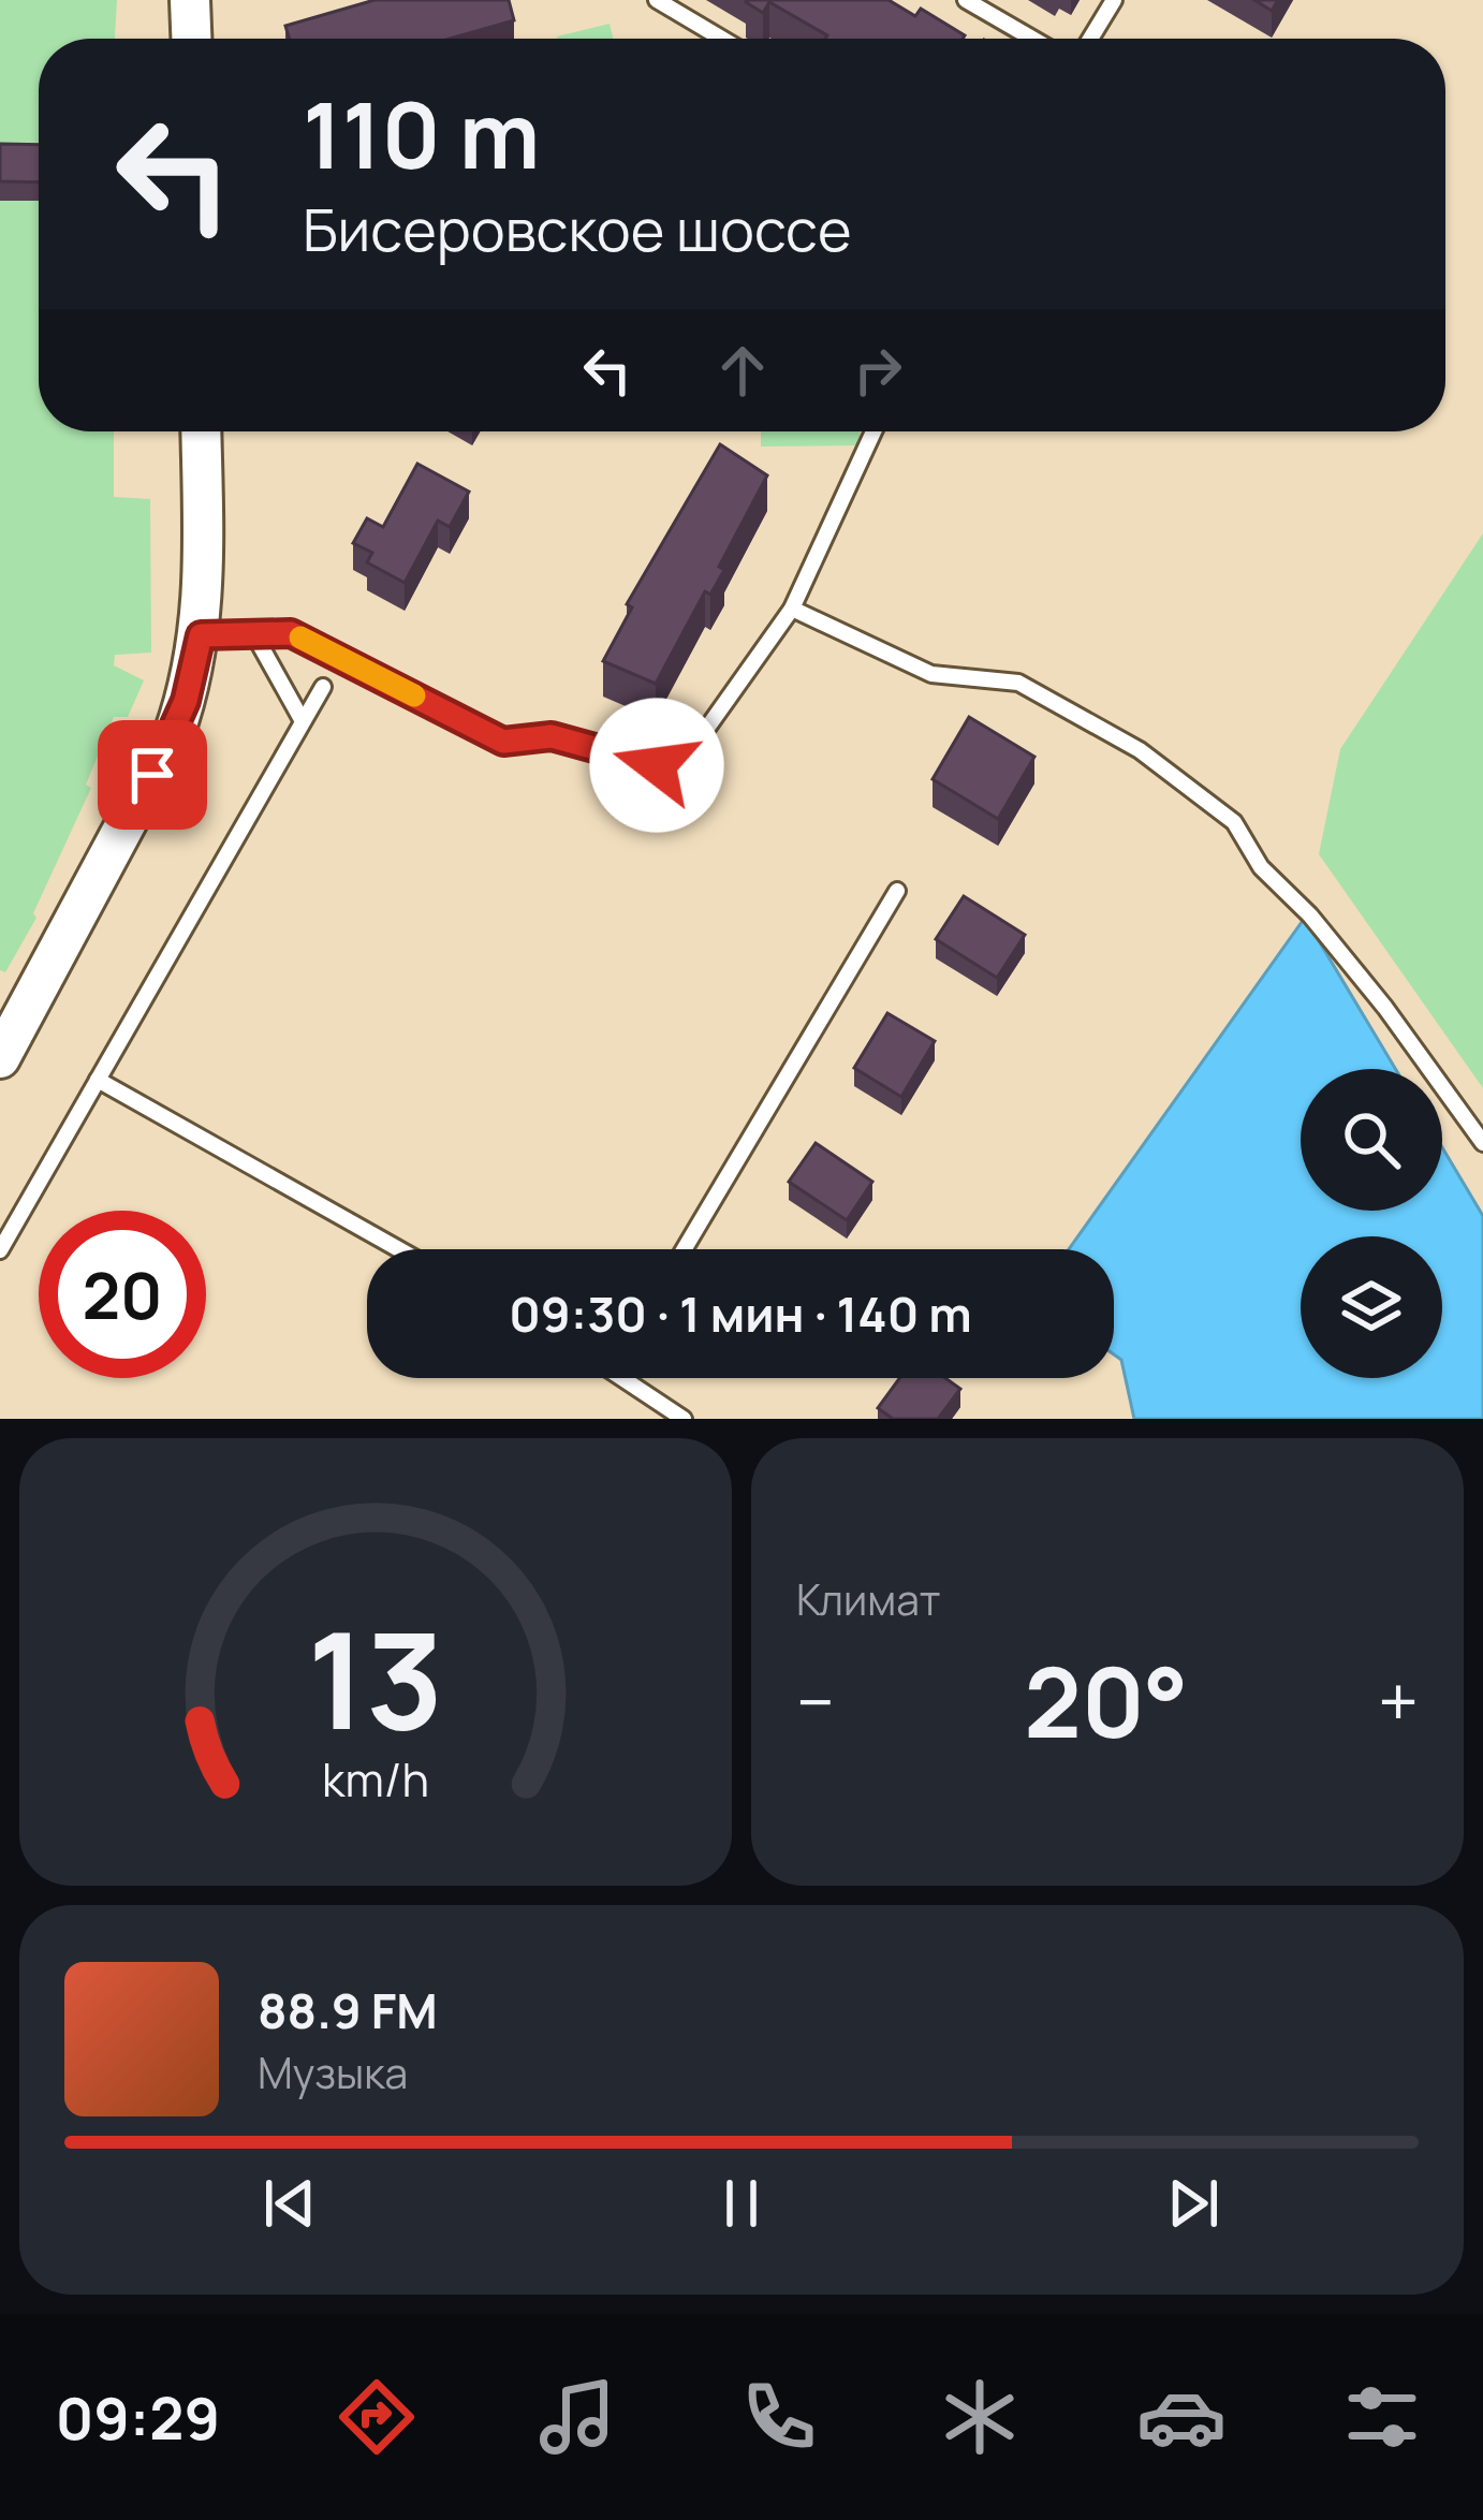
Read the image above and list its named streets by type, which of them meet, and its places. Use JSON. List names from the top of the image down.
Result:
{
  "page": {
    "turn": ["110 m", "Бисеровское шоссе"],
    "limit": "20",
    "trip": "09:30 · 1 мин · 140 m",
    "tile": "Климат",
    "heat": ["−", "20°", "+"],
    "song": ["88.9 FM", "Музыка"],
    "tabs": "09:29",
    "gauge": ["13", "km/h"]
  }
}
